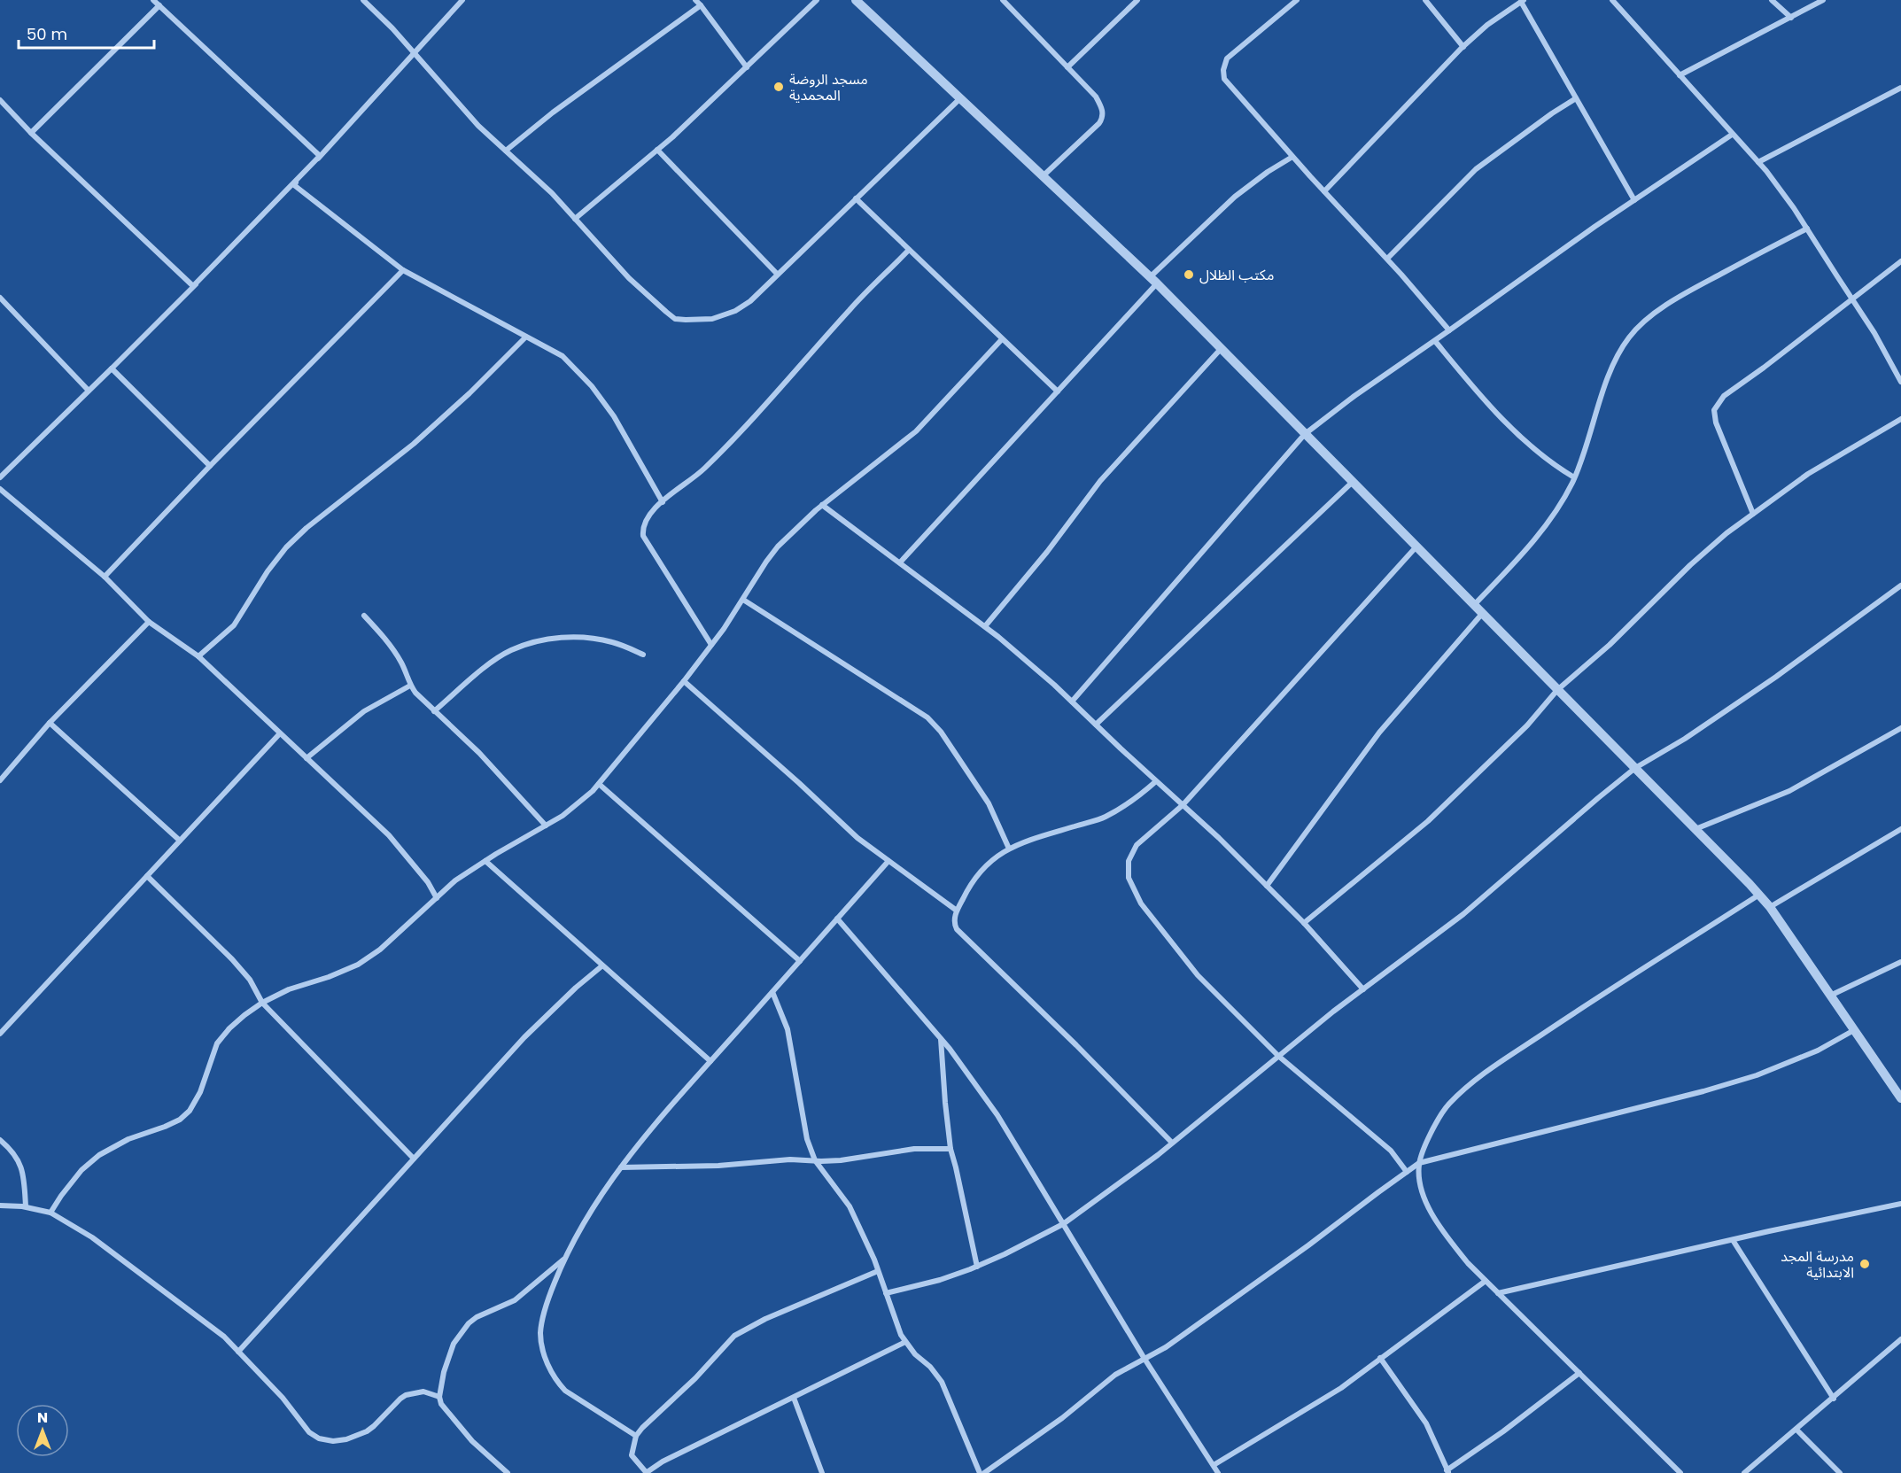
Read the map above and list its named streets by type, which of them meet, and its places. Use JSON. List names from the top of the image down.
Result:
{
  "places": ["مسجد الروضة المحمدية", "مكتب الظلال", "مدرسة المجد الابتدائية"],
  "scale_bar": "50 m",
  "north": "top"
}
